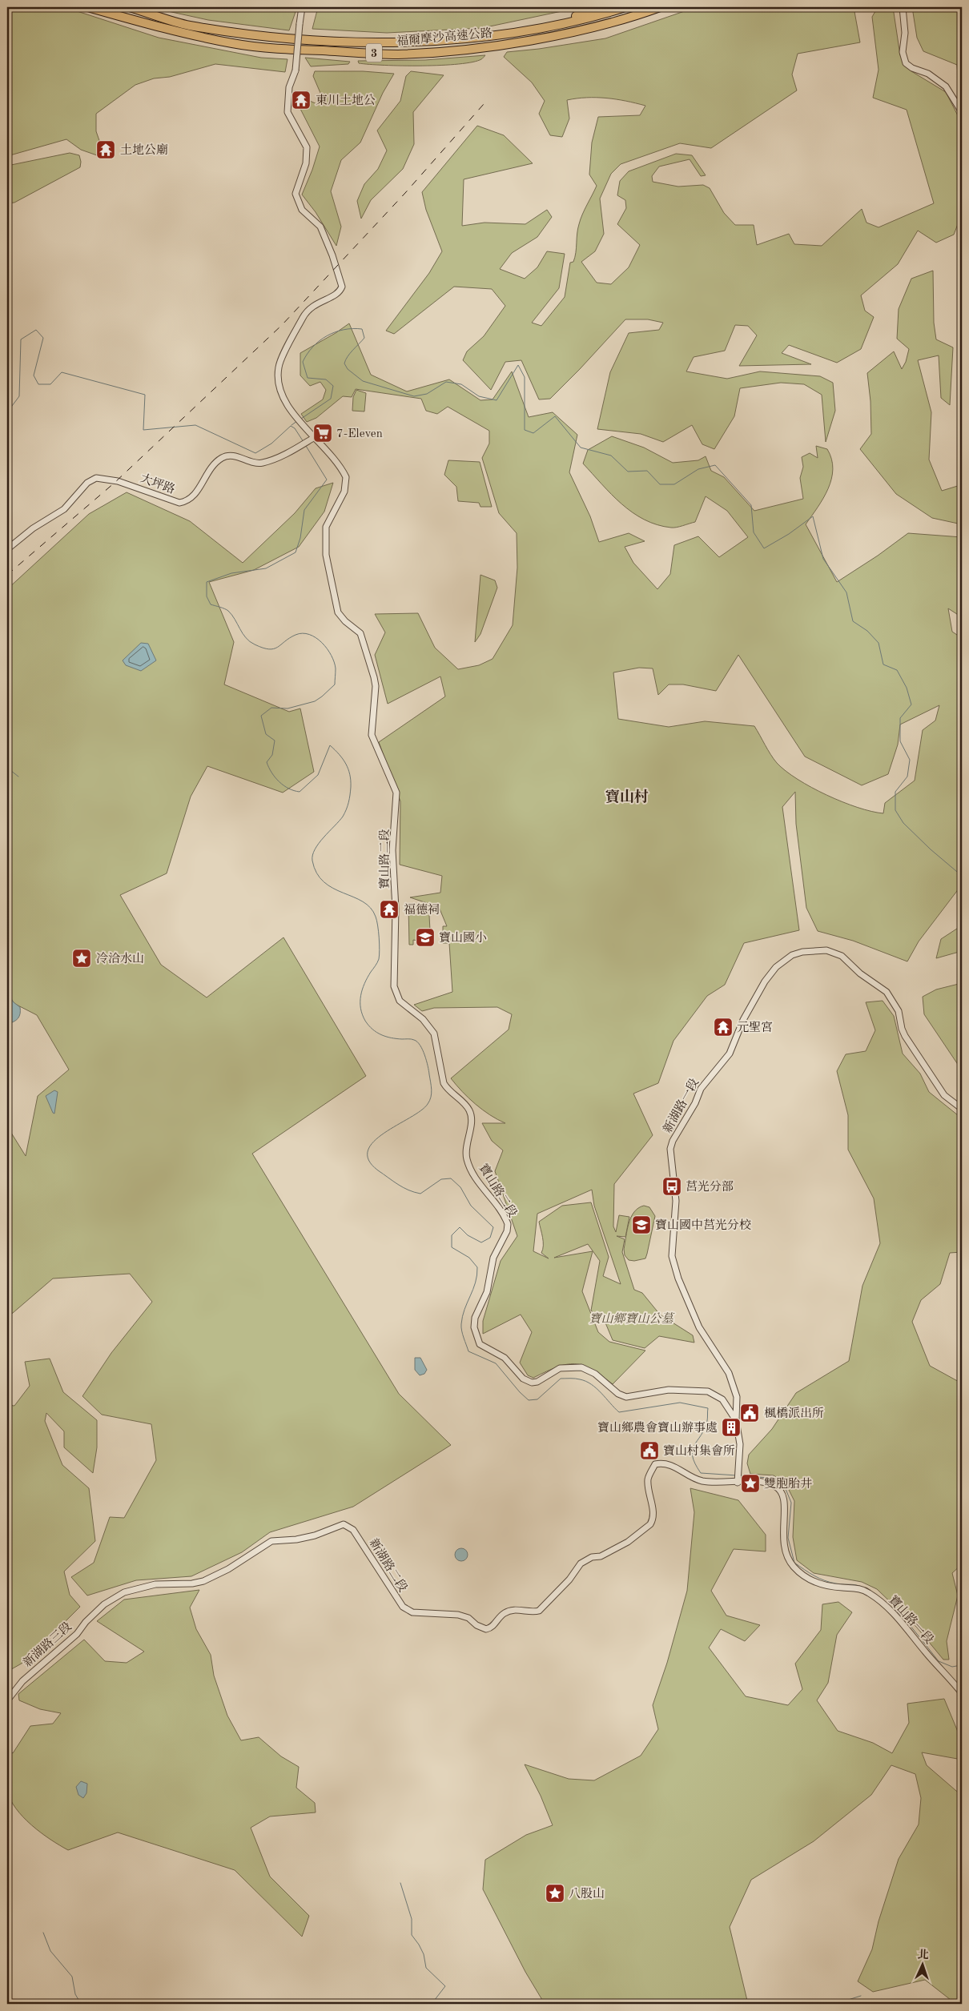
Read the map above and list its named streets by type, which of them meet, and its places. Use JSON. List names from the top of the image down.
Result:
{
  "streets": {
    "highway": ["福爾摩沙高速公路", "3"],
    "street": [
      "大坪路",
      "寶山路二段",
      "新湖路一段",
      "新湖路二段",
      "寶山路一段",
      "新湖路三段"
    ]
  },
  "crossings": [
    ["大坪路", "寶山路二段"],
    ["寶山路二段", "新湖路一段"],
    ["新湖路一段", "新湖路二段"],
    ["新湖路一段", "寶山路一段"],
    ["新湖路二段", "寶山路一段"],
    ["新湖路二段", "新湖路三段"]
  ],
  "districts": ["寶山村"],
  "parks": ["寶山鄉寶山公墓"],
  "places": {
    "temple": [
      "東川土地公",
      "土地公廟",
      "福德祠",
      "元聖宮"
    ],
    "supermarket": ["7-Eleven"],
    "school or university": ["寶山國小", "寶山國中莒光分校"],
    "place": ["冷洽水山", "雙胞胎井", "八股山"],
    "bus stop": ["莒光分部"],
    "public building": ["楓橋派出所", "寶山村集會所"],
    "building": ["寶山鄉農會寶山辦事處"]
  },
  "north": "top"
}
